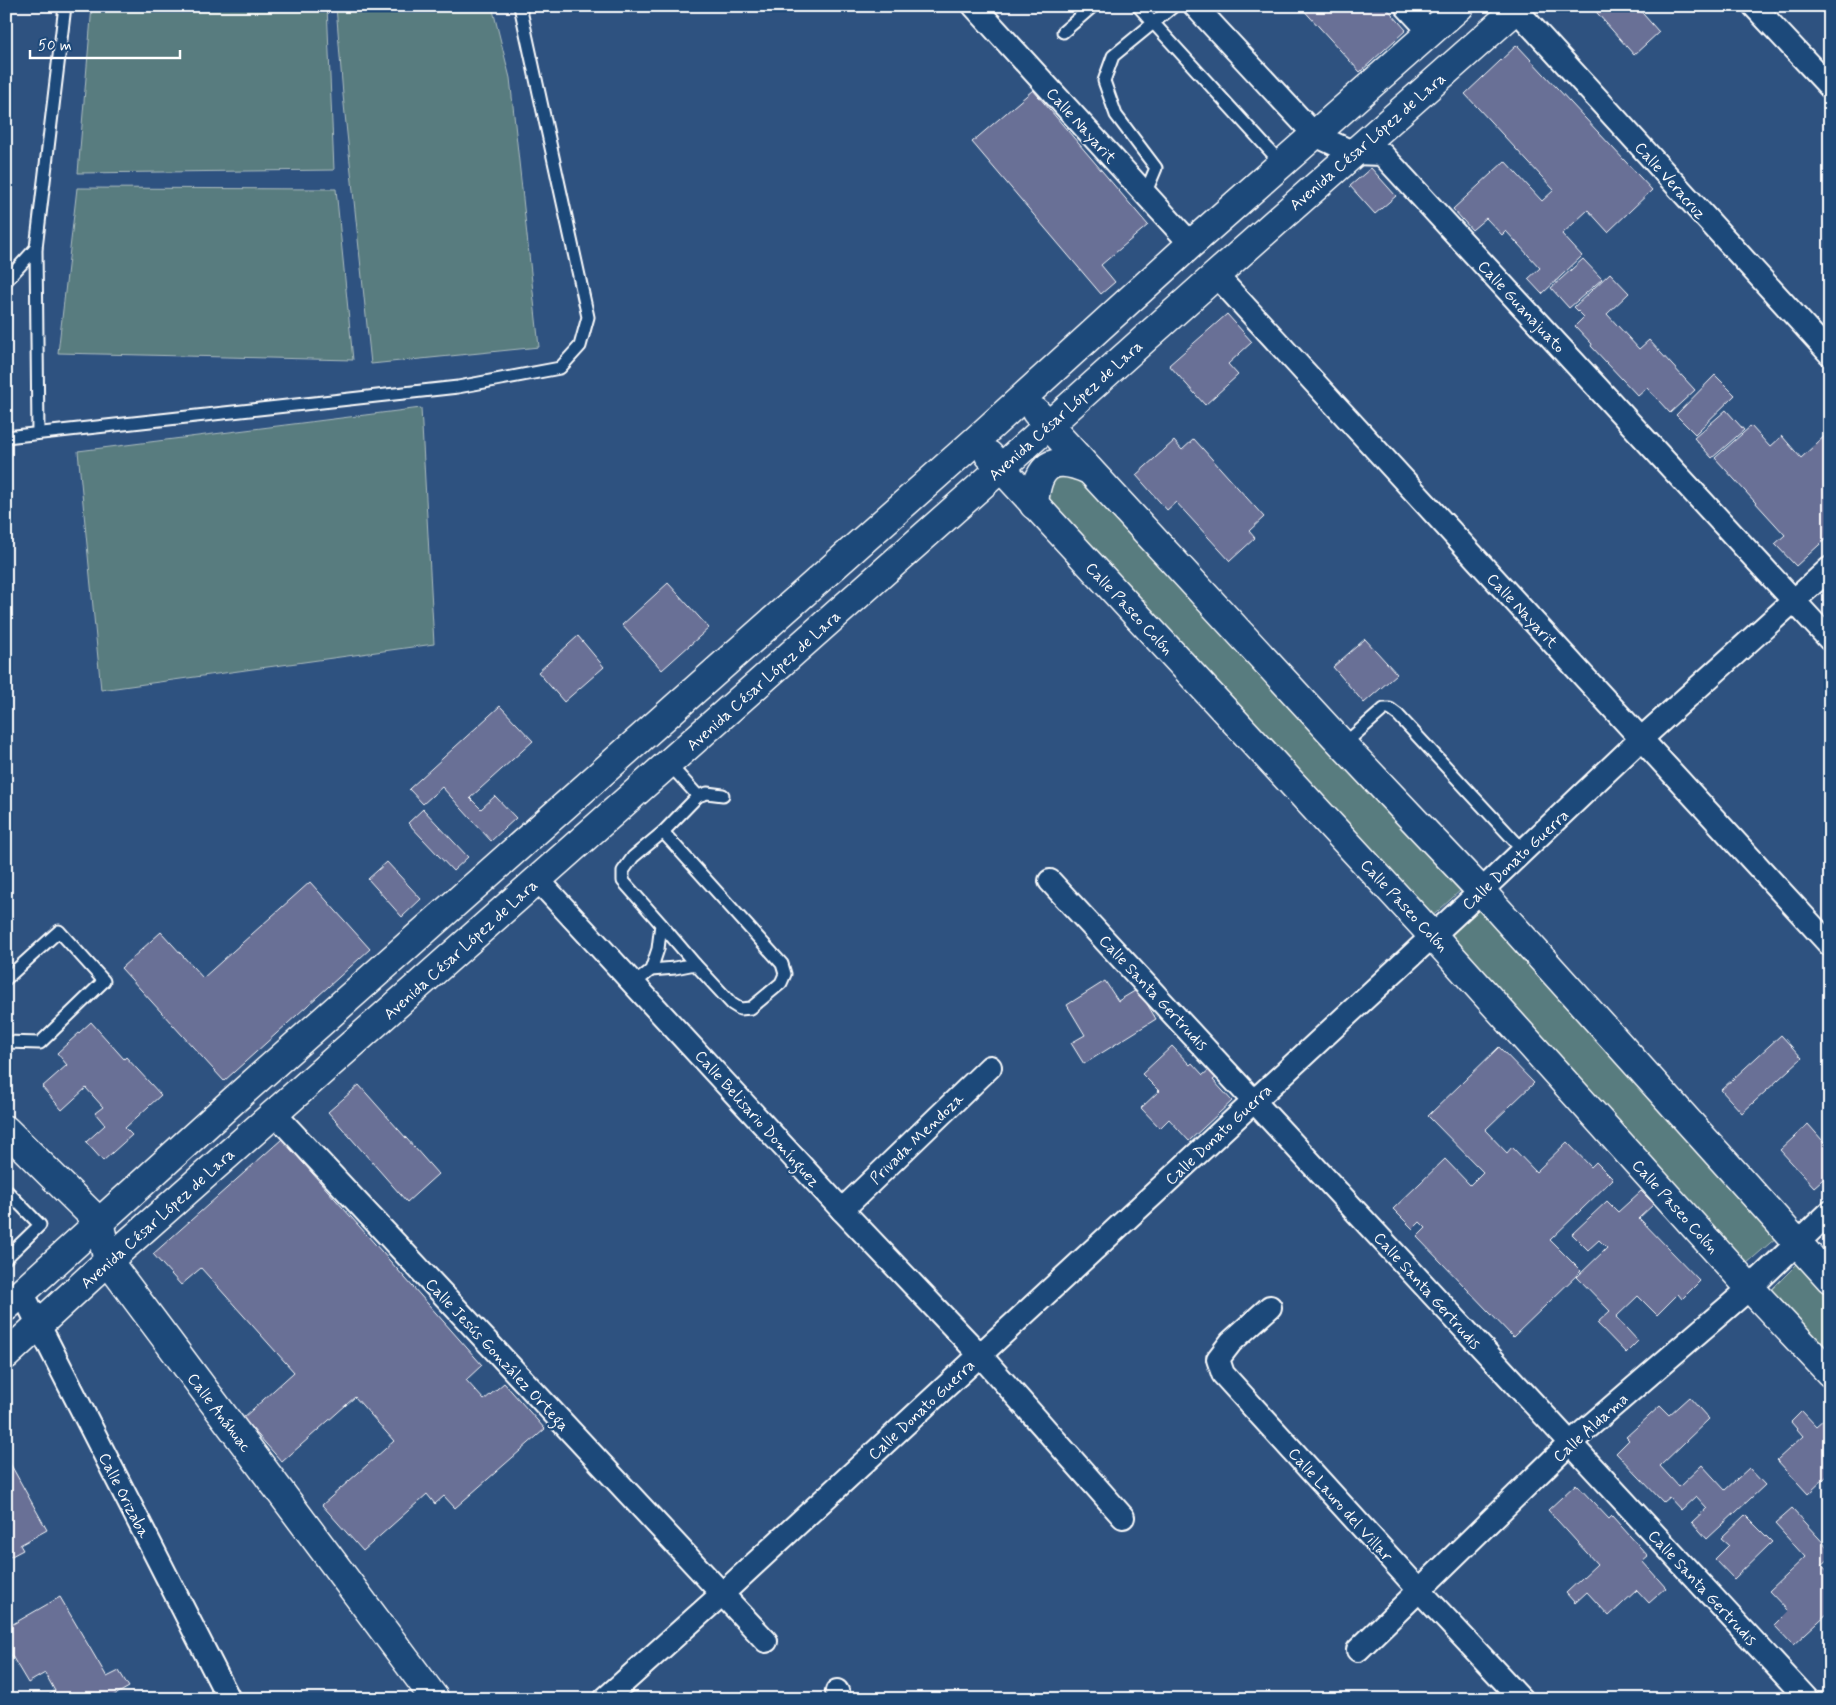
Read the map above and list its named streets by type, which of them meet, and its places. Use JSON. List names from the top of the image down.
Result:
{
  "streets": {
    "main road": ["Avenida César López de Lara", "Calle Paseo Colón", "Calle Anáhuac"],
    "street": [
      "Calle Nayarit",
      "Calle Veracruz",
      "Calle Guanajuato",
      "Calle Donato Guerra",
      "Calle Santa Gertrudis",
      "Calle Belisario Domínguez",
      "Privada Mendoza",
      "Calle Jesús González Ortega",
      "Calle Aldama",
      "Calle Orizaba",
      "Calle Lauro del Villar"
    ]
  },
  "crossings": [
    ["Calle Nayarit", "Avenida César López de Lara"],
    ["Calle Nayarit", "Calle Donato Guerra"],
    ["Avenida César López de Lara", "Calle Veracruz"],
    ["Avenida César López de Lara", "Calle Guanajuato"],
    ["Avenida César López de Lara", "Calle Paseo Colón"],
    ["Avenida César López de Lara", "Calle Belisario Domínguez"],
    ["Avenida César López de Lara", "Calle Jesús González Ortega"],
    ["Avenida César López de Lara", "Calle Anáhuac"],
    ["Avenida César López de Lara", "Calle Orizaba"],
    ["Calle Guanajuato", "Calle Donato Guerra"],
    ["Calle Paseo Colón", "Calle Donato Guerra"],
    ["Calle Paseo Colón", "Calle Aldama"],
    ["Calle Donato Guerra", "Calle Santa Gertrudis"],
    ["Calle Donato Guerra", "Calle Belisario Domínguez"],
    ["Calle Donato Guerra", "Calle Jesús González Ortega"],
    ["Calle Santa Gertrudis", "Calle Aldama"],
    ["Calle Belisario Domínguez", "Privada Mendoza"],
    ["Calle Aldama", "Calle Lauro del Villar"]
  ],
  "scale_bar": "50 m"
}
